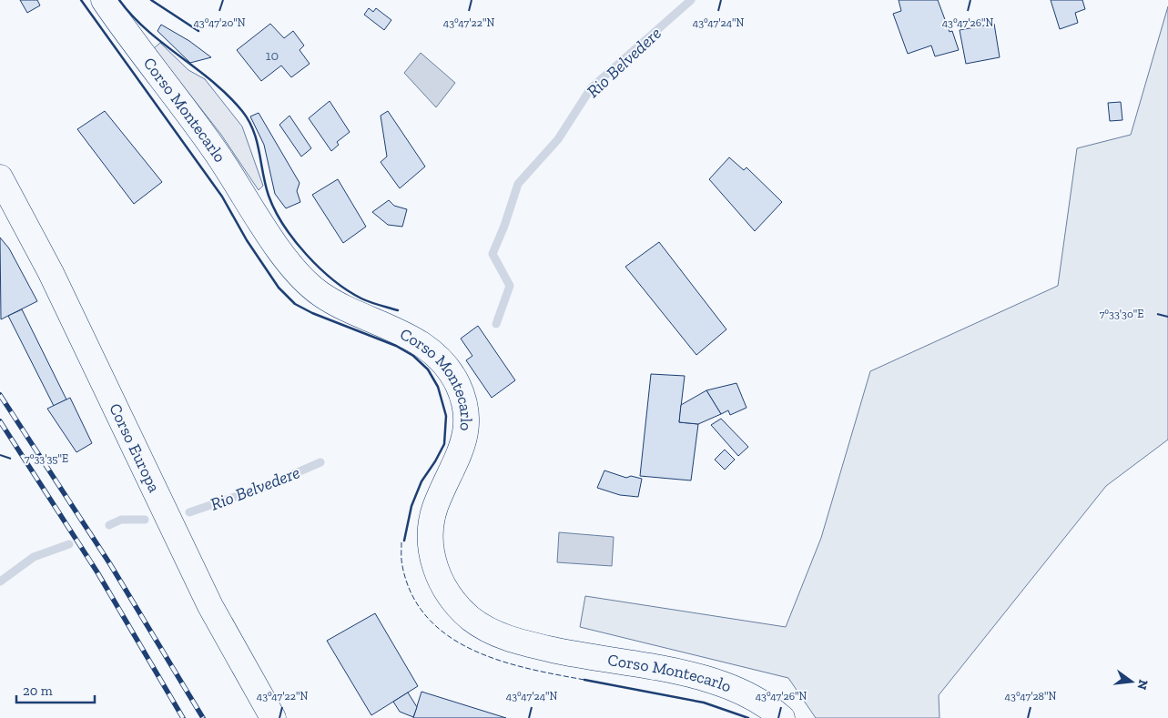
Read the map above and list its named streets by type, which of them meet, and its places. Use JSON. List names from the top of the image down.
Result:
{
  "streets": {
    "main road": ["Corso Montecarlo", "Corso Europa"]
  },
  "water": ["Rio Belvedere"],
  "house_numbers": ["10"],
  "scale_bar": "20 m",
  "north": "right",
  "coordinates": [
    "43°47'20\"N",
    "43°47'22\"N",
    "43°47'24\"N",
    "43°47'26\"N",
    "7°33'30\"E",
    "7°33'35\"E",
    "43°47'28\"N"
  ]
}
